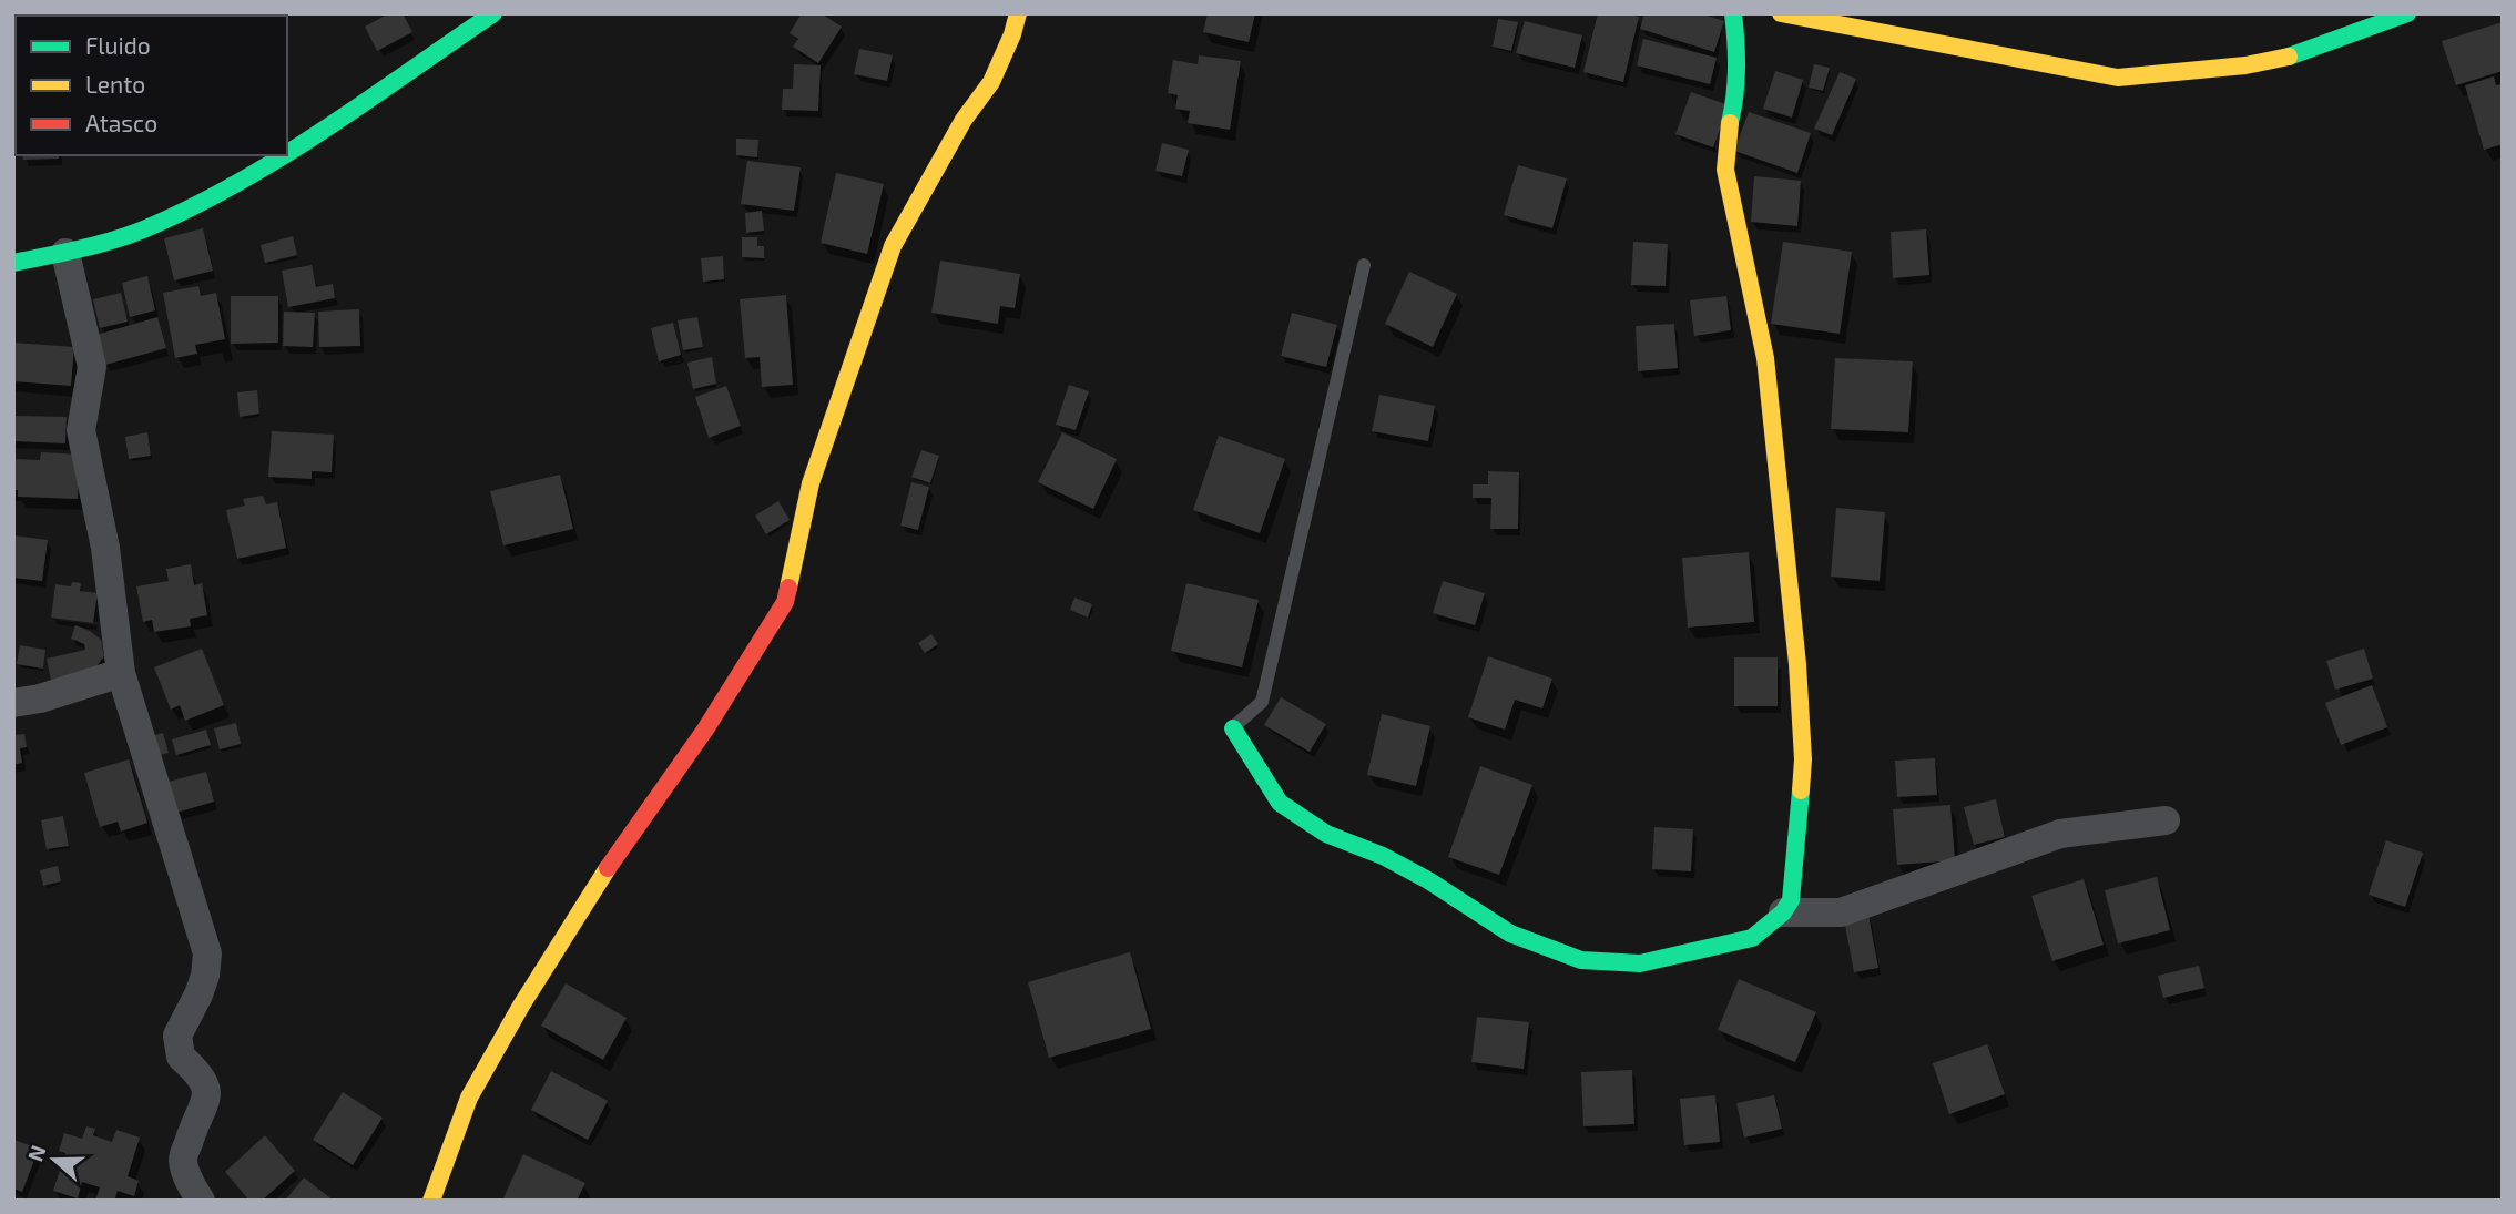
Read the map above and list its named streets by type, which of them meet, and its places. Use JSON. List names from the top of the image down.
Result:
{
  "legend": ["Fluido", "Lento", "Atasco"],
  "north": "left"
}
